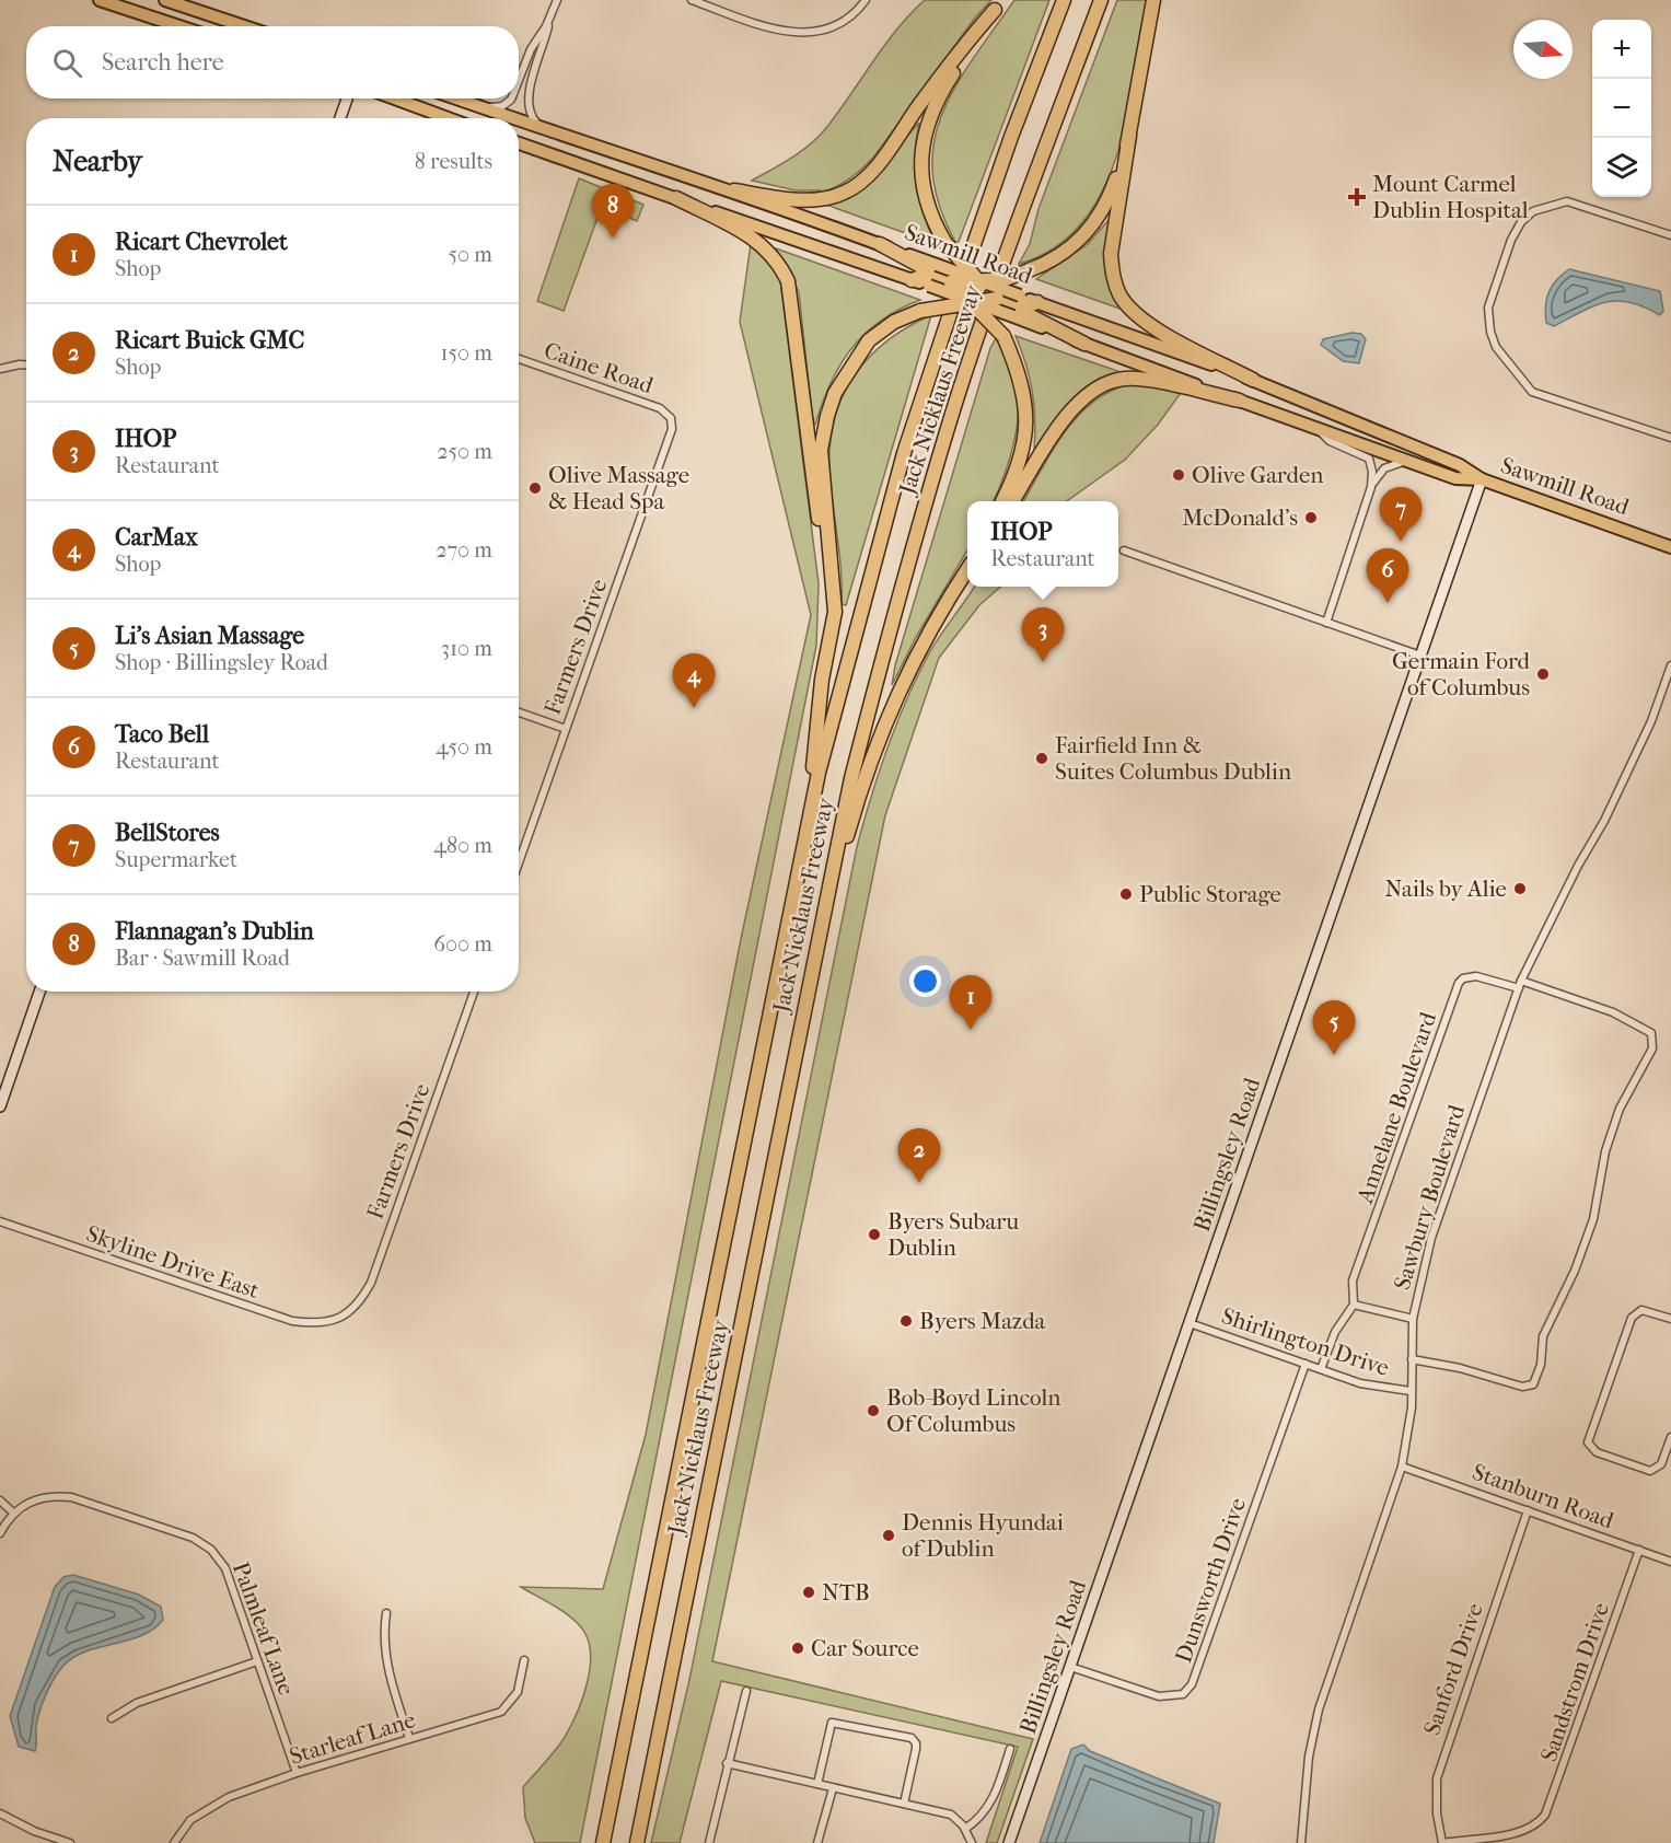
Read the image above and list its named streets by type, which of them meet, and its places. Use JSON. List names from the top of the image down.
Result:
{
  "streets": {
    "highway": ["Jack Nicklaus Freeway"],
    "main road": ["Sawmill Road"],
    "street": [
      "Caine Road",
      "Farmers Drive",
      "Annelane Boulevard",
      "Billingsley Road",
      "Sawbury Boulevard",
      "Skyline Drive East",
      "Shirlington Drive",
      "Stanburn Road",
      "Dunsworth Drive",
      "Palmleaf Lane",
      "Sanford Drive",
      "Sandstrom Drive",
      "Starleaf Lane"
    ]
  },
  "crossings": [
    ["Sawmill Road", "Billingsley Road"],
    ["Caine Road", "Farmers Drive"],
    ["Farmers Drive", "Skyline Drive East"],
    ["Annelane Boulevard", "Sawbury Boulevard"],
    ["Billingsley Road", "Shirlington Drive"],
    ["Billingsley Road", "Dunsworth Drive"],
    ["Sawbury Boulevard", "Shirlington Drive"],
    ["Sawbury Boulevard", "Stanburn Road"],
    ["Shirlington Drive", "Dunsworth Drive"],
    ["Stanburn Road", "Sanford Drive"],
    ["Stanburn Road", "Sandstrom Drive"],
    ["Palmleaf Lane", "Starleaf Lane"],
    ["Sanford Drive", "Sandstrom Drive"]
  ],
  "places": {
    "health": ["Mount Carmel Dublin Hospital"],
    "other": [
      "Olive Garden",
      "Olive Massage & Head Spa",
      "McDonald's",
      "Germain Ford of Columbus",
      "Fairfield Inn & Suites Columbus Dublin",
      "Nails by Alie",
      "Public Storage",
      "Byers Subaru Dublin",
      "Byers Mazda",
      "Bob-Boyd Lincoln Of Columbus",
      "Dennis Hyundai of Dublin",
      "NTB",
      "Car Source"
    ]
  },
  "north": "right",
  "page": {
    "map_buttons": ["+", "−"],
    "search": "Search here",
    "heading": ["Nearby", "8 results"],
    "pins": [
      "8",
      "7",
      "6",
      "3",
      "4",
      "1",
      "5",
      "2"
    ],
    "list": [
      {
        "mark": "1",
        "name": "Ricart Chevrolet",
        "note": "Shop",
        "value": "50 m"
      },
      {
        "mark": "2",
        "name": "Ricart Buick GMC",
        "note": "Shop",
        "value": "150 m"
      },
      {
        "mark": "3",
        "name": "IHOP",
        "note": "Restaurant",
        "value": "250 m"
      },
      {
        "mark": "4",
        "name": "CarMax",
        "note": "Shop",
        "value": "270 m"
      },
      {
        "mark": "5",
        "name": "Li's Asian Massage",
        "note": "Shop · Billingsley Road",
        "value": "310 m"
      },
      {
        "mark": "6",
        "name": "Taco Bell",
        "note": "Restaurant",
        "value": "450 m"
      },
      {
        "mark": "7",
        "name": "BellStores",
        "note": "Supermarket",
        "value": "480 m"
      },
      {
        "mark": "8",
        "name": "Flannagan's Dublin",
        "note": "Bar · Sawmill Road",
        "value": "600 m"
      }
    ],
    "popup": ["IHOP", "Restaurant"]
  }
}
